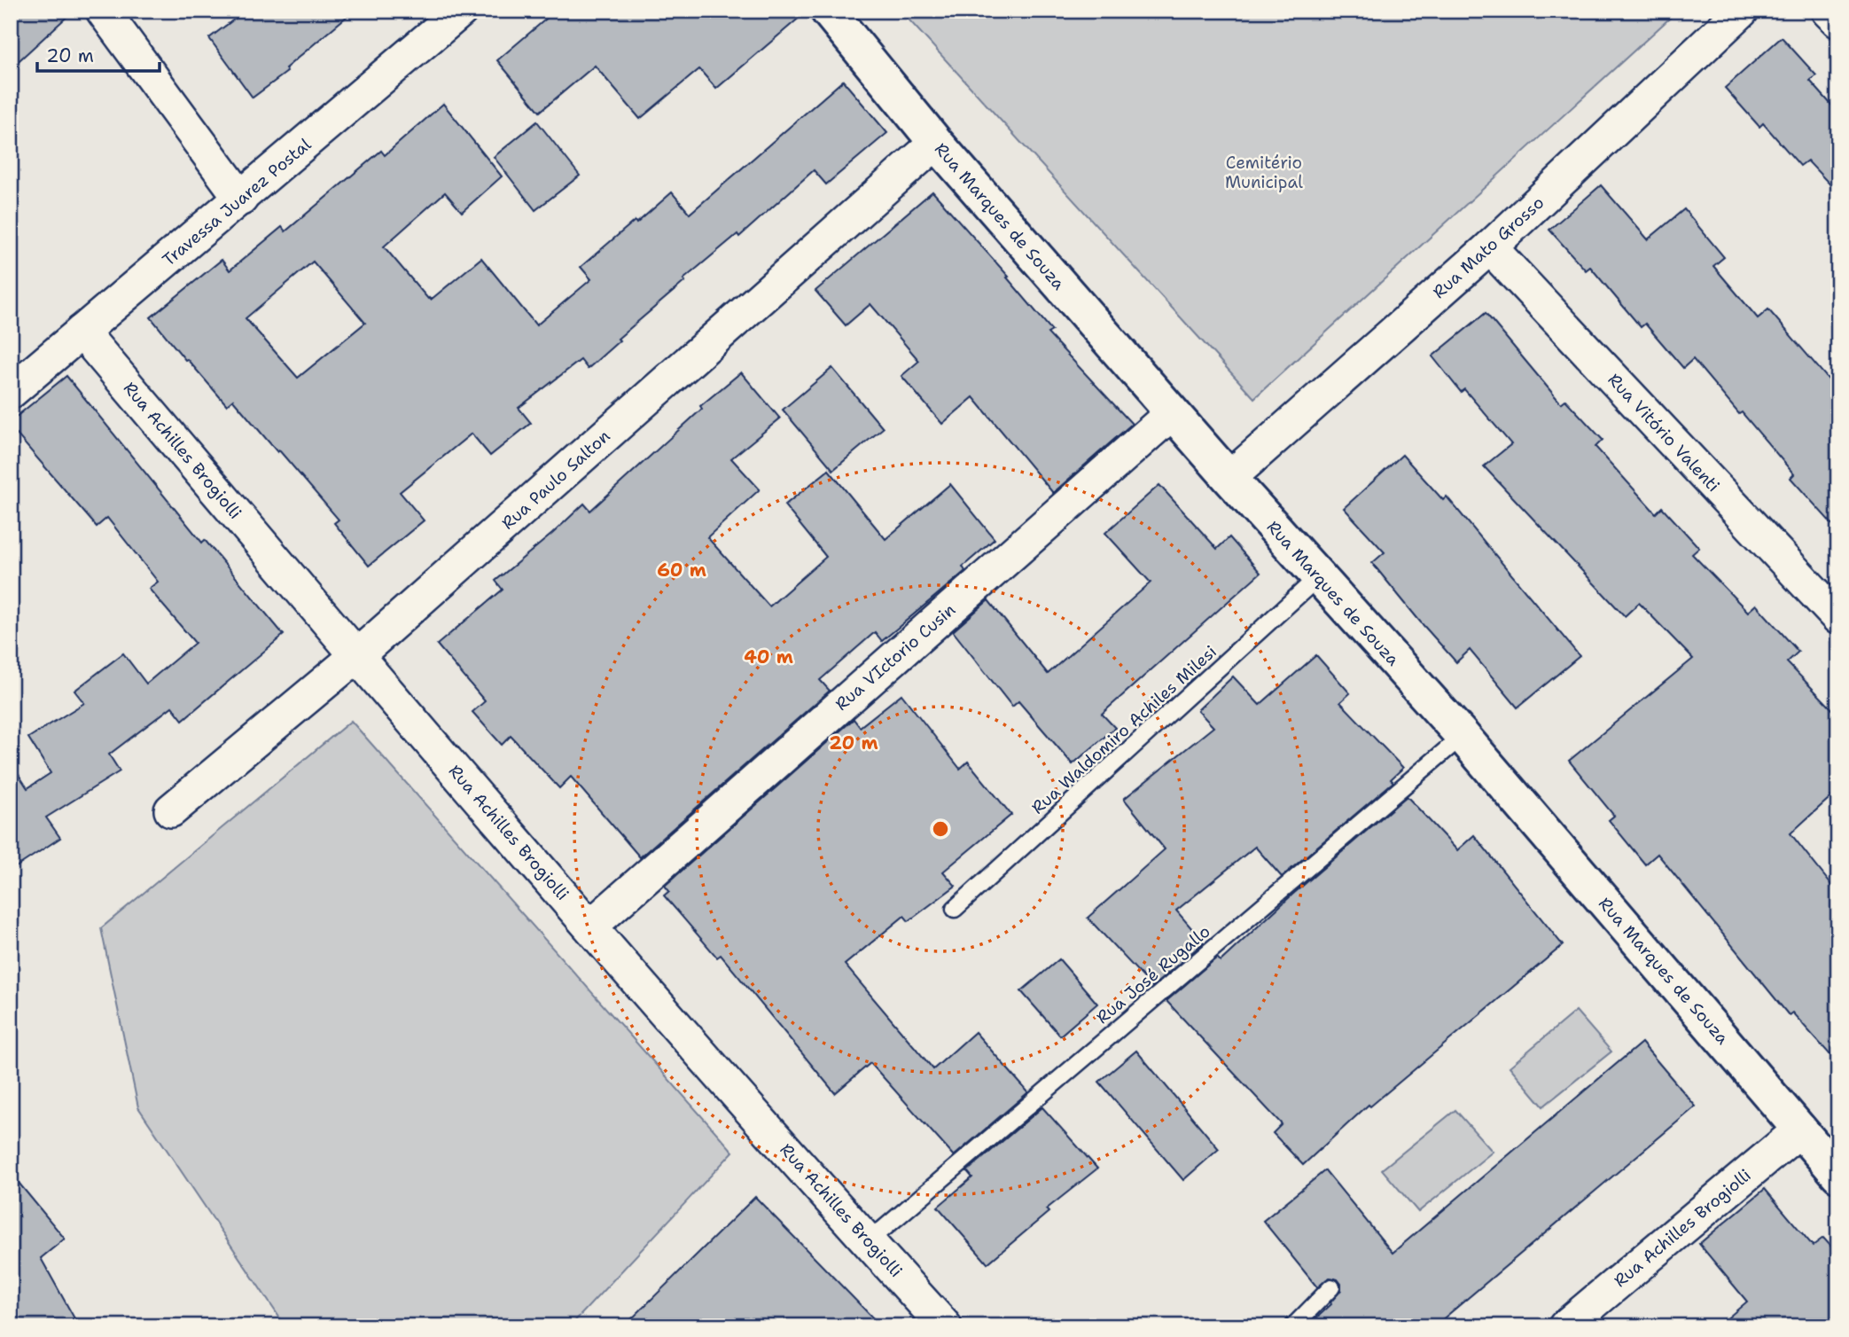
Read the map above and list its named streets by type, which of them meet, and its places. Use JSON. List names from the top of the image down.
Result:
{
  "streets": {
    "street": [
      "Travessa Juarez Postal",
      "Rua Marques de Souza",
      "Rua Mato Grosso",
      "Rua Vitório Valenti",
      "Rua Achilles Brogiolli",
      "Rua Paulo Salton",
      "Rua VIctorio Cusin"
    ],
    "lane": ["Rua Waldomiro Achiles Milesi", "Rua José Rugallo"]
  },
  "crossings": [
    ["Travessa Juarez Postal", "Rua Achilles Brogiolli"],
    ["Rua Marques de Souza", "Rua Mato Grosso"],
    ["Rua Marques de Souza", "Rua Achilles Brogiolli"],
    ["Rua Marques de Souza", "Rua Paulo Salton"],
    ["Rua Marques de Souza", "Rua VIctorio Cusin"],
    ["Rua Marques de Souza", "Rua Waldomiro Achiles Milesi"],
    ["Rua Marques de Souza", "Rua José Rugallo"],
    ["Rua Mato Grosso", "Rua Vitório Valenti"],
    ["Rua Achilles Brogiolli", "Rua Paulo Salton"],
    ["Rua Achilles Brogiolli", "Rua VIctorio Cusin"],
    ["Rua Achilles Brogiolli", "Rua José Rugallo"]
  ],
  "parks": ["Cemitério Municipal"],
  "scale_bar": "20 m",
  "rings": ["60 m", "40 m", "20 m"]
}
